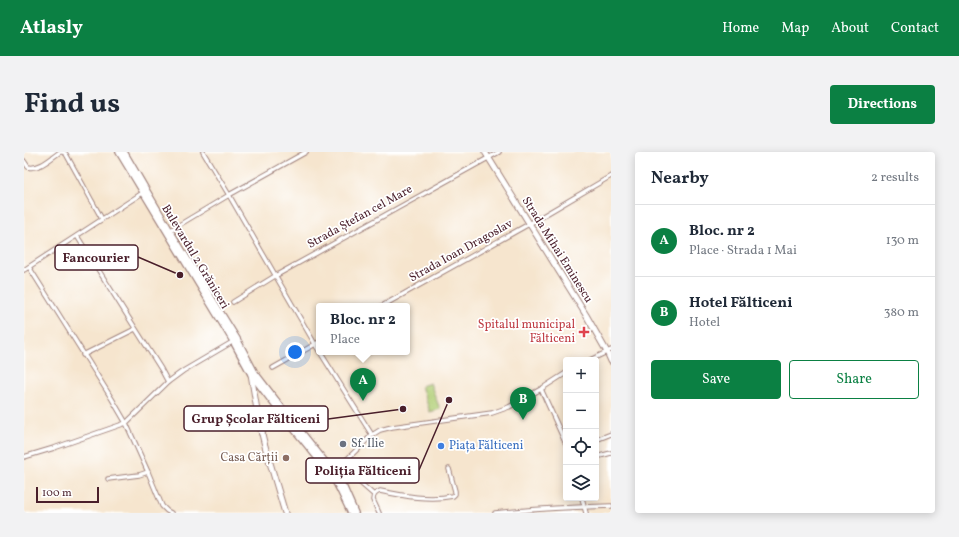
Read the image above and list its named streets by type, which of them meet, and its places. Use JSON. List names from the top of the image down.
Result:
{
  "streets": {
    "main road": ["Bulevardul 2 Grăniceri"],
    "street": ["Strada Ștefan cel Mare", "Strada Mihai Eminescu", "Strada Ioan Dragoslav"]
  },
  "crossings": [
    ["Strada Ștefan cel Mare", "Strada Mihai Eminescu"],
    ["Strada Mihai Eminescu", "Strada Ioan Dragoslav"]
  ],
  "places": {
    "other": [
      "Fancourier",
      "Poliția Fălticeni",
      "Grup Școlar Fălticeni",
      "Sf. Ilie",
      "Piața Fălticeni",
      "Casa Cărții"
    ],
    "health": ["Spitalul municipal Fălticeni"]
  },
  "scale_bar": "100 m",
  "page": {
    "header": "Atlasly",
    "nav": [
      "Home",
      "Map",
      "About",
      "Contact"
    ],
    "title": "Find us",
    "buttons": [
      "Directions",
      ["Save", "Share"]
    ],
    "heading": ["Nearby", "2 results"],
    "list": [
      {
        "mark": "A",
        "name": "Bloc. nr 2",
        "note": "Place · Strada 1 Mai",
        "value": "130 m"
      },
      {
        "mark": "B",
        "name": "Hotel Fălticeni",
        "note": "Hotel",
        "value": "380 m"
      }
    ],
    "popup": ["Bloc. nr 2", "Place"],
    "map_buttons": ["+", "−"],
    "pins": ["A", "B"],
    "scale": "100 m"
  }
}
